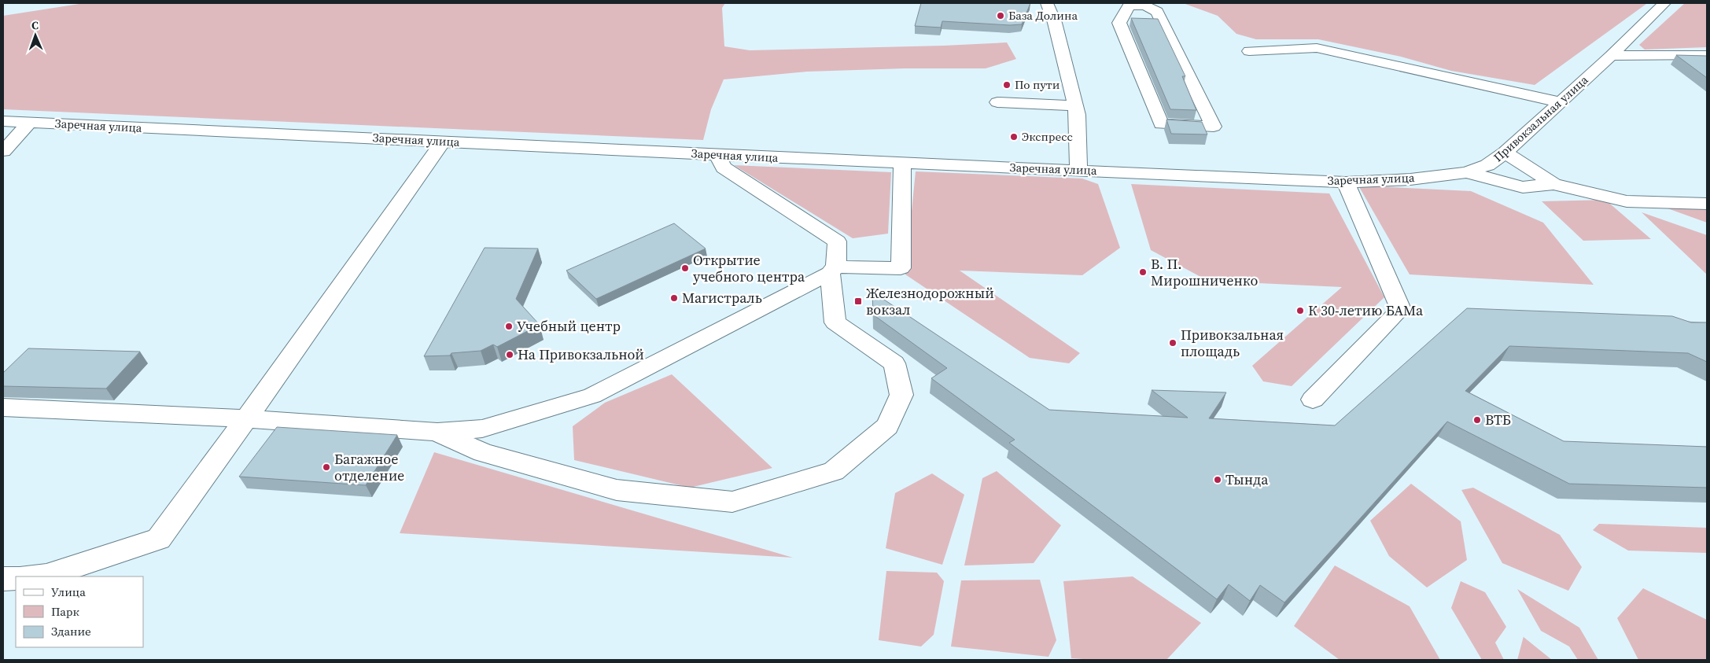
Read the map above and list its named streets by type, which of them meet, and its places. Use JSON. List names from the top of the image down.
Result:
{
  "streets": {
    "street": ["Привокзальная улица", "Заречная улица"]
  },
  "crossings": [
    ["Привокзальная улица", "Заречная улица"]
  ],
  "places": {
    "other": [
      "База Долина",
      "По пути",
      "Экспресс",
      "Открытие учебного центра",
      "В. П. Мирошниченко",
      "Магистраль",
      "К 30-летию БАМа",
      "Учебный центр",
      "Привокзальная площадь",
      "На Привокзальной",
      "ВТБ",
      "Багажное отделение",
      "Тында"
    ],
    "transit": ["Железнодорожный вокзал"]
  },
  "legend": ["Улица", "Парк", "Здание"],
  "north": "top"
}
